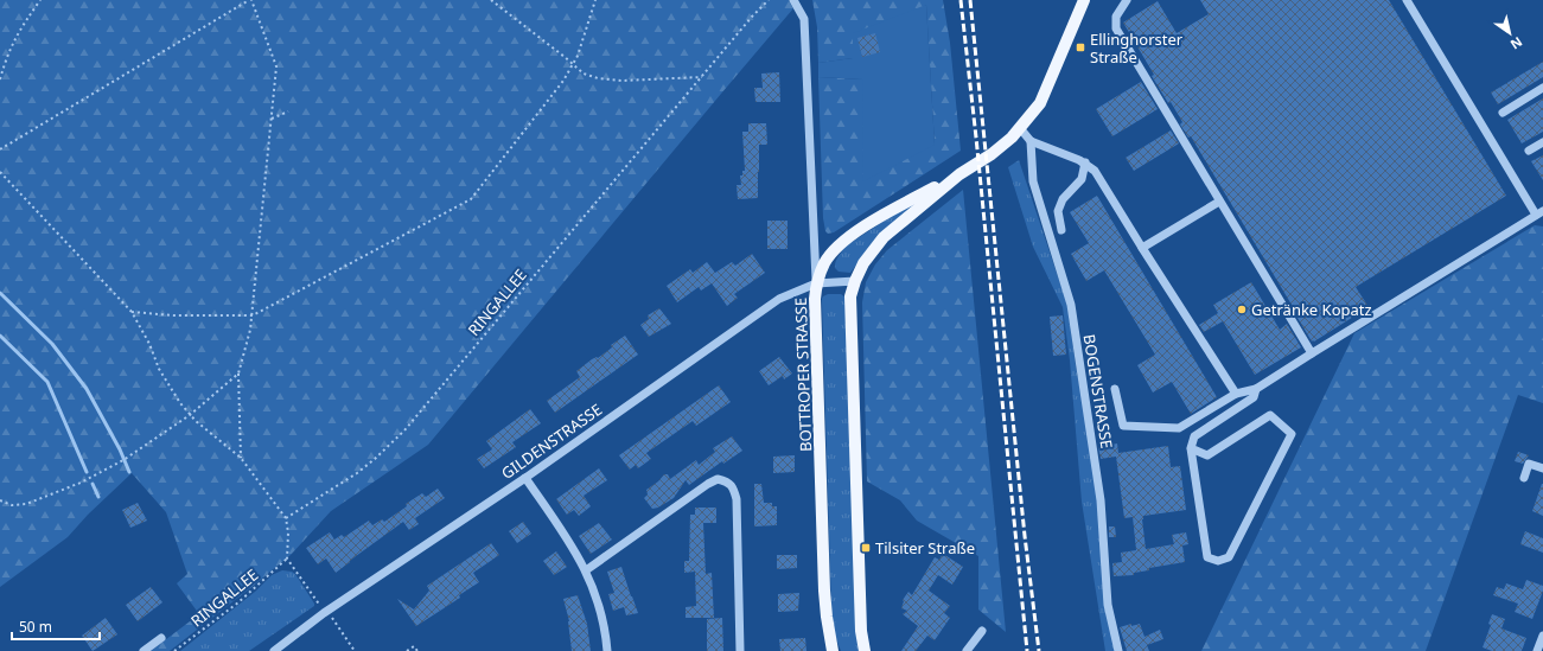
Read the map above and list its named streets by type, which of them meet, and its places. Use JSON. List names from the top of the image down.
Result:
{
  "streets": {
    "main road": ["BOTTROPER STRASSE"],
    "street": ["BOGENSTRASSE", "GILDENSTRASSE"],
    "path": ["RINGALLEE"]
  },
  "crossings": [
    ["BOTTROPER STRASSE", "GILDENSTRASSE"]
  ],
  "places": {
    "transit": ["Ellinghorster Straße", "Tilsiter Straße"],
    "other": ["Getränke Kopatz"]
  },
  "scale_bar": "50 m",
  "north": "bottom right"
}
